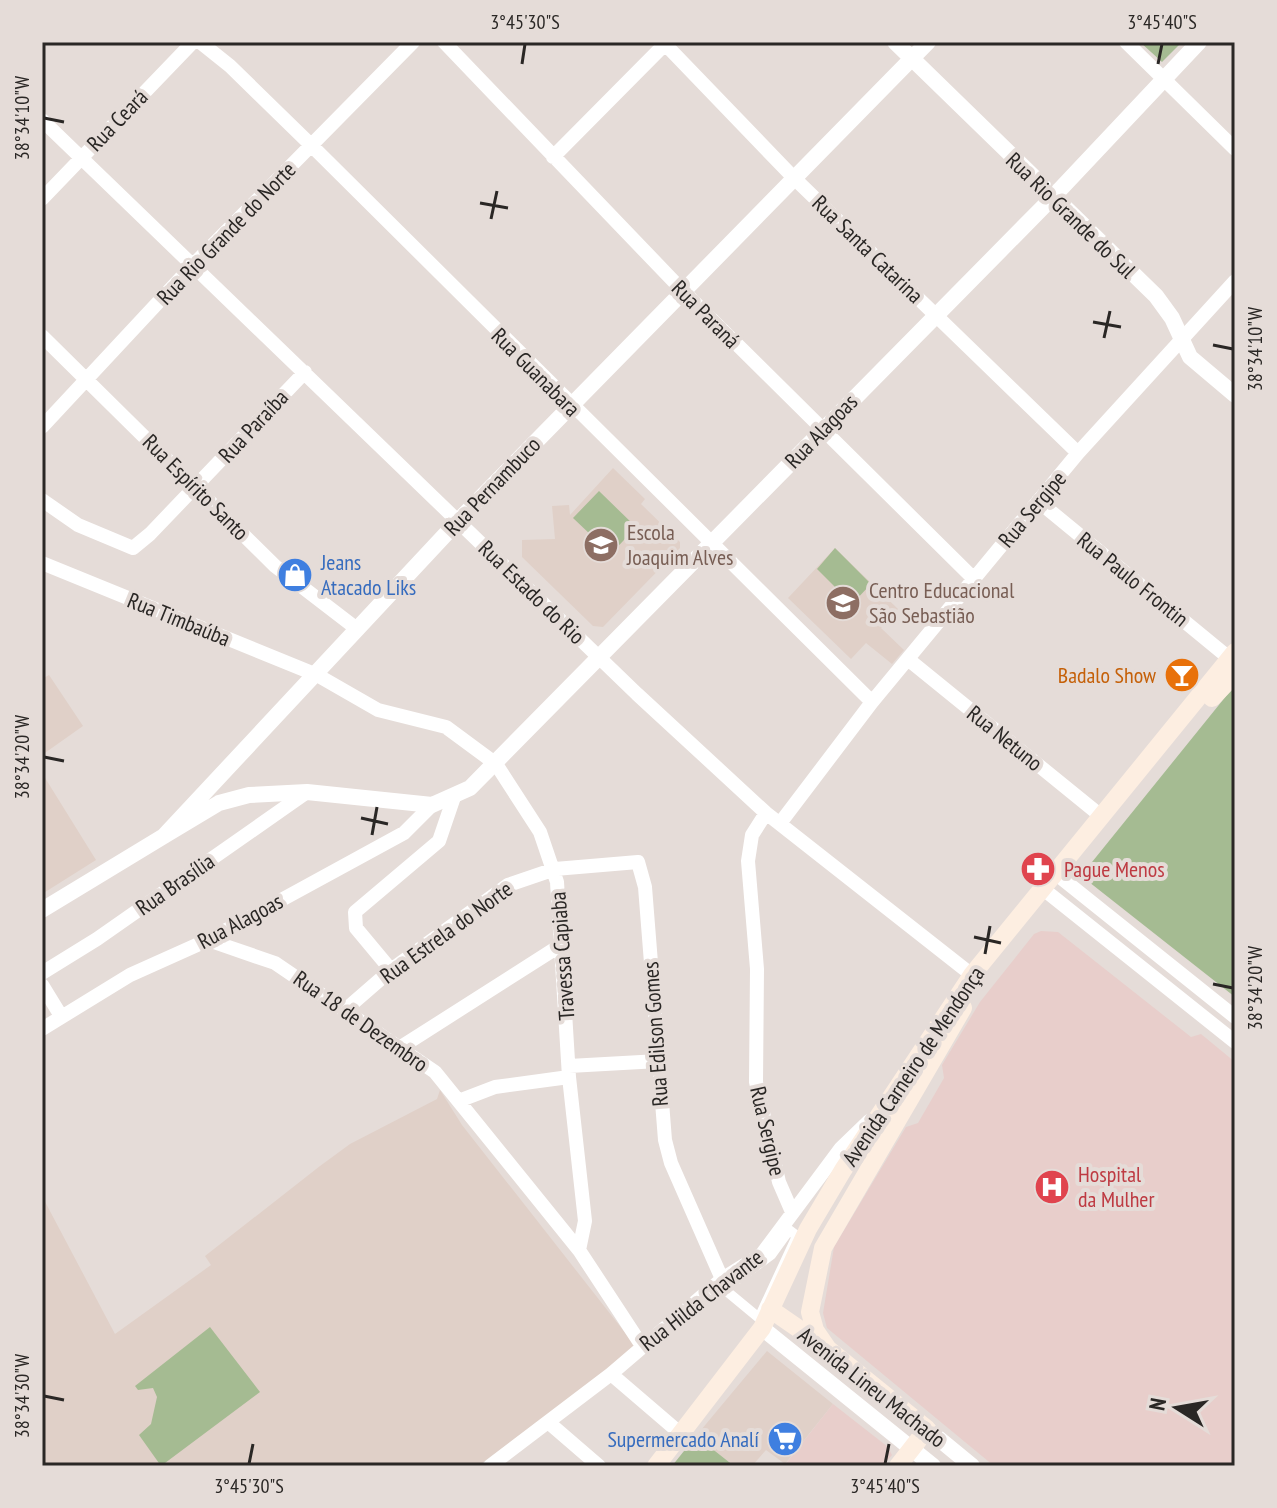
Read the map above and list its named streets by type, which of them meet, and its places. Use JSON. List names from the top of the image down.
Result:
{
  "streets": {
    "main road": ["Avenida Carneiro de Mendonça", "Avenida Lineu Machado"],
    "street": [
      "Rua Ceará",
      "Rua Rio Grande do Sul",
      "Rua Rio Grande do Norte",
      "Rua Santa Catarina",
      "Rua Paraná",
      "Rua Guanabara",
      "Rua Paraíba",
      "Rua Alagoas",
      "Rua Pernambuco",
      "Rua Espírito Santo",
      "Rua Sergipe",
      "Rua Paulo Frontin",
      "Rua Estado do Rio",
      "Rua Timbaúba",
      "Rua Netuno",
      "Rua Brasília",
      "Rua Estrela do Norte",
      "Travessa Capiaba",
      "Rua 18 de Dezembro",
      "Rua Edilson Gomes",
      "Rua Hilda Chavante"
    ]
  },
  "crossings": [
    ["Rua Ceará", "Rua Estado do Rio"],
    ["Rua Rio Grande do Sul", "Rua Alagoas"],
    ["Rua Rio Grande do Sul", "Rua Pernambuco"],
    ["Rua Rio Grande do Sul", "Rua Sergipe"],
    ["Rua Rio Grande do Norte", "Rua Guanabara"],
    ["Rua Rio Grande do Norte", "Rua Espírito Santo"],
    ["Rua Rio Grande do Norte", "Rua Estado do Rio"],
    ["Rua Santa Catarina", "Rua Alagoas"],
    ["Rua Santa Catarina", "Rua Pernambuco"],
    ["Rua Santa Catarina", "Rua Sergipe"],
    ["Rua Paraná", "Rua Alagoas"],
    ["Rua Paraná", "Rua Pernambuco"],
    ["Rua Paraná", "Rua Sergipe"],
    ["Rua Guanabara", "Rua Alagoas"],
    ["Rua Guanabara", "Rua Pernambuco"],
    ["Rua Guanabara", "Rua Sergipe"],
    ["Rua Paraíba", "Rua Espírito Santo"],
    ["Rua Paraíba", "Rua Estado do Rio"],
    ["Rua Alagoas", "Rua Pernambuco"],
    ["Rua Alagoas", "Rua Estado do Rio"],
    ["Rua Alagoas", "Rua Brasília"],
    ["Rua Alagoas", "Travessa Capiaba"],
    ["Rua Alagoas", "Rua 18 de Dezembro"],
    ["Rua Pernambuco", "Rua Espírito Santo"],
    ["Rua Pernambuco", "Rua Estado do Rio"],
    ["Rua Pernambuco", "Rua Timbaúba"],
    ["Rua Pernambuco", "Travessa Capiaba"],
    ["Rua Sergipe", "Rua Paulo Frontin"],
    ["Rua Sergipe", "Rua Estado do Rio"],
    ["Rua Sergipe", "Rua Netuno"],
    ["Rua Sergipe", "Rua Hilda Chavante"],
    ["Rua Paulo Frontin", "Avenida Carneiro de Mendonça"],
    ["Rua Estado do Rio", "Avenida Carneiro de Mendonça"],
    ["Rua Timbaúba", "Travessa Capiaba"],
    ["Rua Netuno", "Avenida Carneiro de Mendonça"],
    ["Rua Estrela do Norte", "Travessa Capiaba"],
    ["Rua Estrela do Norte", "Rua 18 de Dezembro"],
    ["Rua Estrela do Norte", "Rua Edilson Gomes"],
    ["Travessa Capiaba", "Rua 18 de Dezembro"],
    ["Travessa Capiaba", "Rua Edilson Gomes"],
    ["Rua Edilson Gomes", "Rua Hilda Chavante"],
    ["Avenida Carneiro de Mendonça", "Rua Hilda Chavante"],
    ["Avenida Carneiro de Mendonça", "Avenida Lineu Machado"]
  ],
  "places": {
    "school or university": ["Escola Joaquim Alves", "Centro Educacional São Sebastião"],
    "shop": ["Jeans Atacado Liks"],
    "bar": ["Badalo Show"],
    "pharmacy": ["Pague Menos"],
    "hospital": ["Hospital da Mulher"],
    "supermarket": ["Supermercado Analí"]
  },
  "north": "left",
  "coordinates": [
    "3°45'30\"S",
    "3°45'40\"S",
    "38°34'10\"W",
    "38°34'20\"W",
    "38°34'30\"W"
  ]
}
